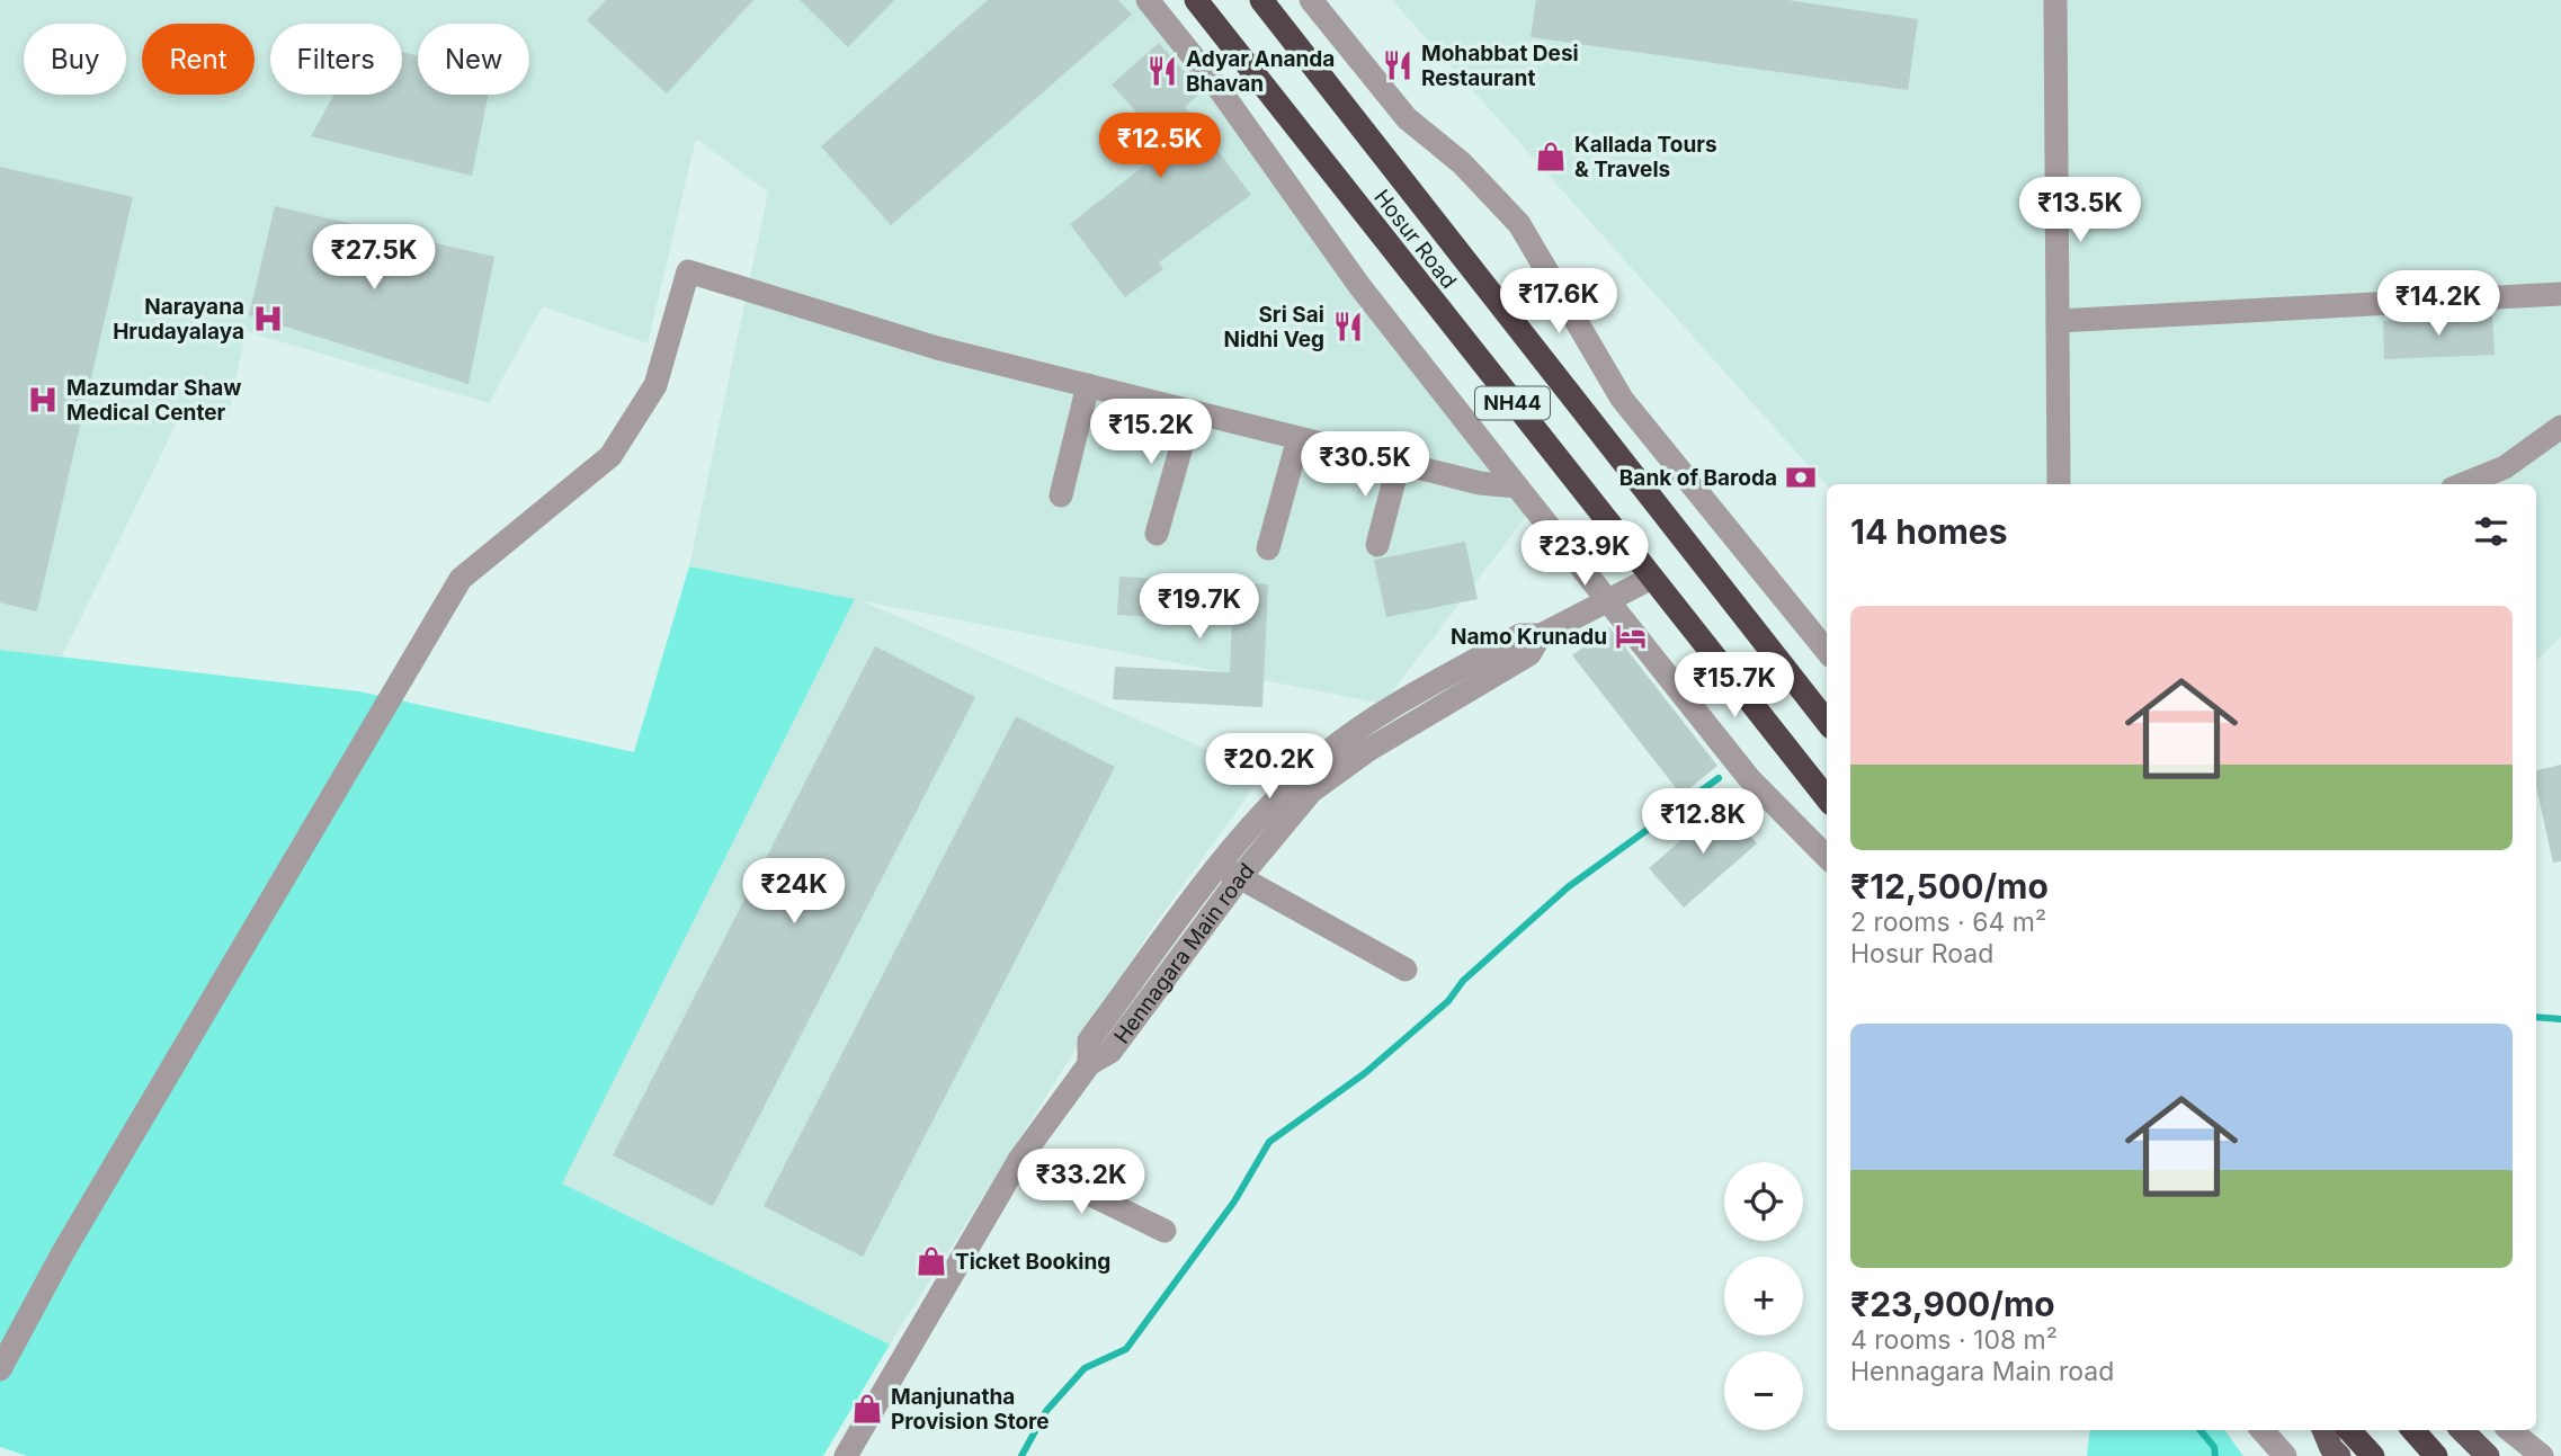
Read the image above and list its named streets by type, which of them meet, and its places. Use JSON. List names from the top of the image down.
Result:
{
  "streets": {
    "highway": ["Hosur Road", "NH44"],
    "street": ["Hennagara Main road"]
  },
  "crossings": [
    ["Hosur Road", "Hennagara Main road"]
  ],
  "places": {
    "restaurant": ["Mohabbat Desi Restaurant", "Adyar Ananda Bhavan", "Sri Sai Nidhi Veg"],
    "shop": ["Kallada Tours & Travels", "Ticket Booking", "Manjunatha Provision Store"],
    "hospital": ["Narayana Hrudayalaya", "Mazumdar Shaw Medical Center"],
    "bank": ["Bank of Baroda"],
    "hotel": ["Namo Krunadu"]
  },
  "page": {
    "chip": [
      "Buy",
      "Rent",
      "Filters",
      "New"
    ],
    "price": [
      "₹12.5K",
      "₹13.5K",
      "₹27.5K",
      "₹17.6K",
      "₹14.2K",
      "₹15.2K",
      "₹30.5K",
      "₹23.9K",
      "₹19.7K",
      "₹15.7K",
      "₹20.2K",
      "₹12.8K",
      "₹24K",
      "₹33.2K"
    ],
    "heading": "14 homes",
    "list": [
      {
        "name": "₹12,500/mo",
        "note": "2 rooms · 64 m² · Hosur Road"
      },
      {
        "name": "₹23,900/mo",
        "note": "4 rooms · 108 m² · Hennagara Main road"
      }
    ],
    "map_buttons": ["+", "−"]
  }
}
